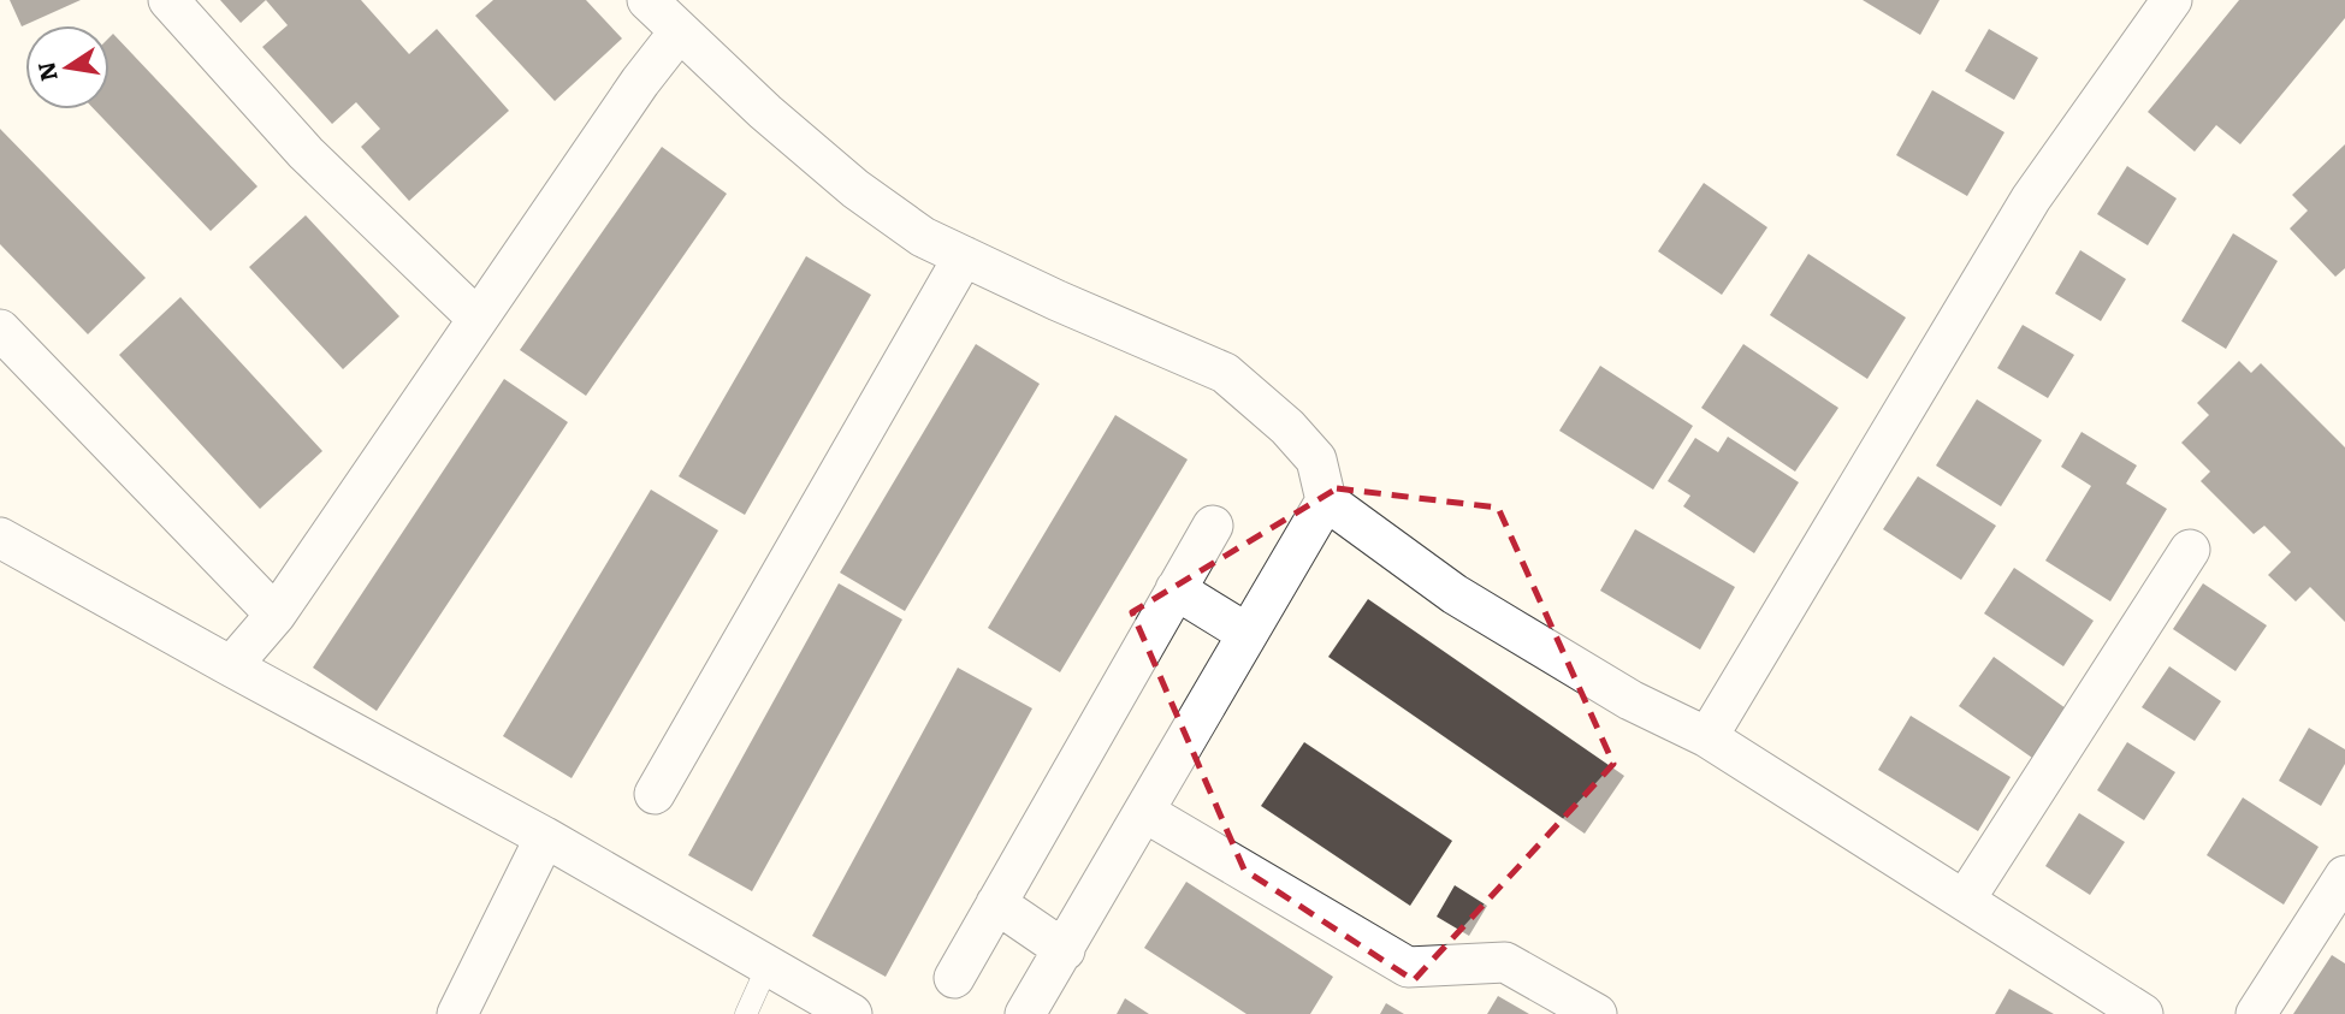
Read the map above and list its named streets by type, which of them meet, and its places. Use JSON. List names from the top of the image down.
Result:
{
  "north": "left"
}
